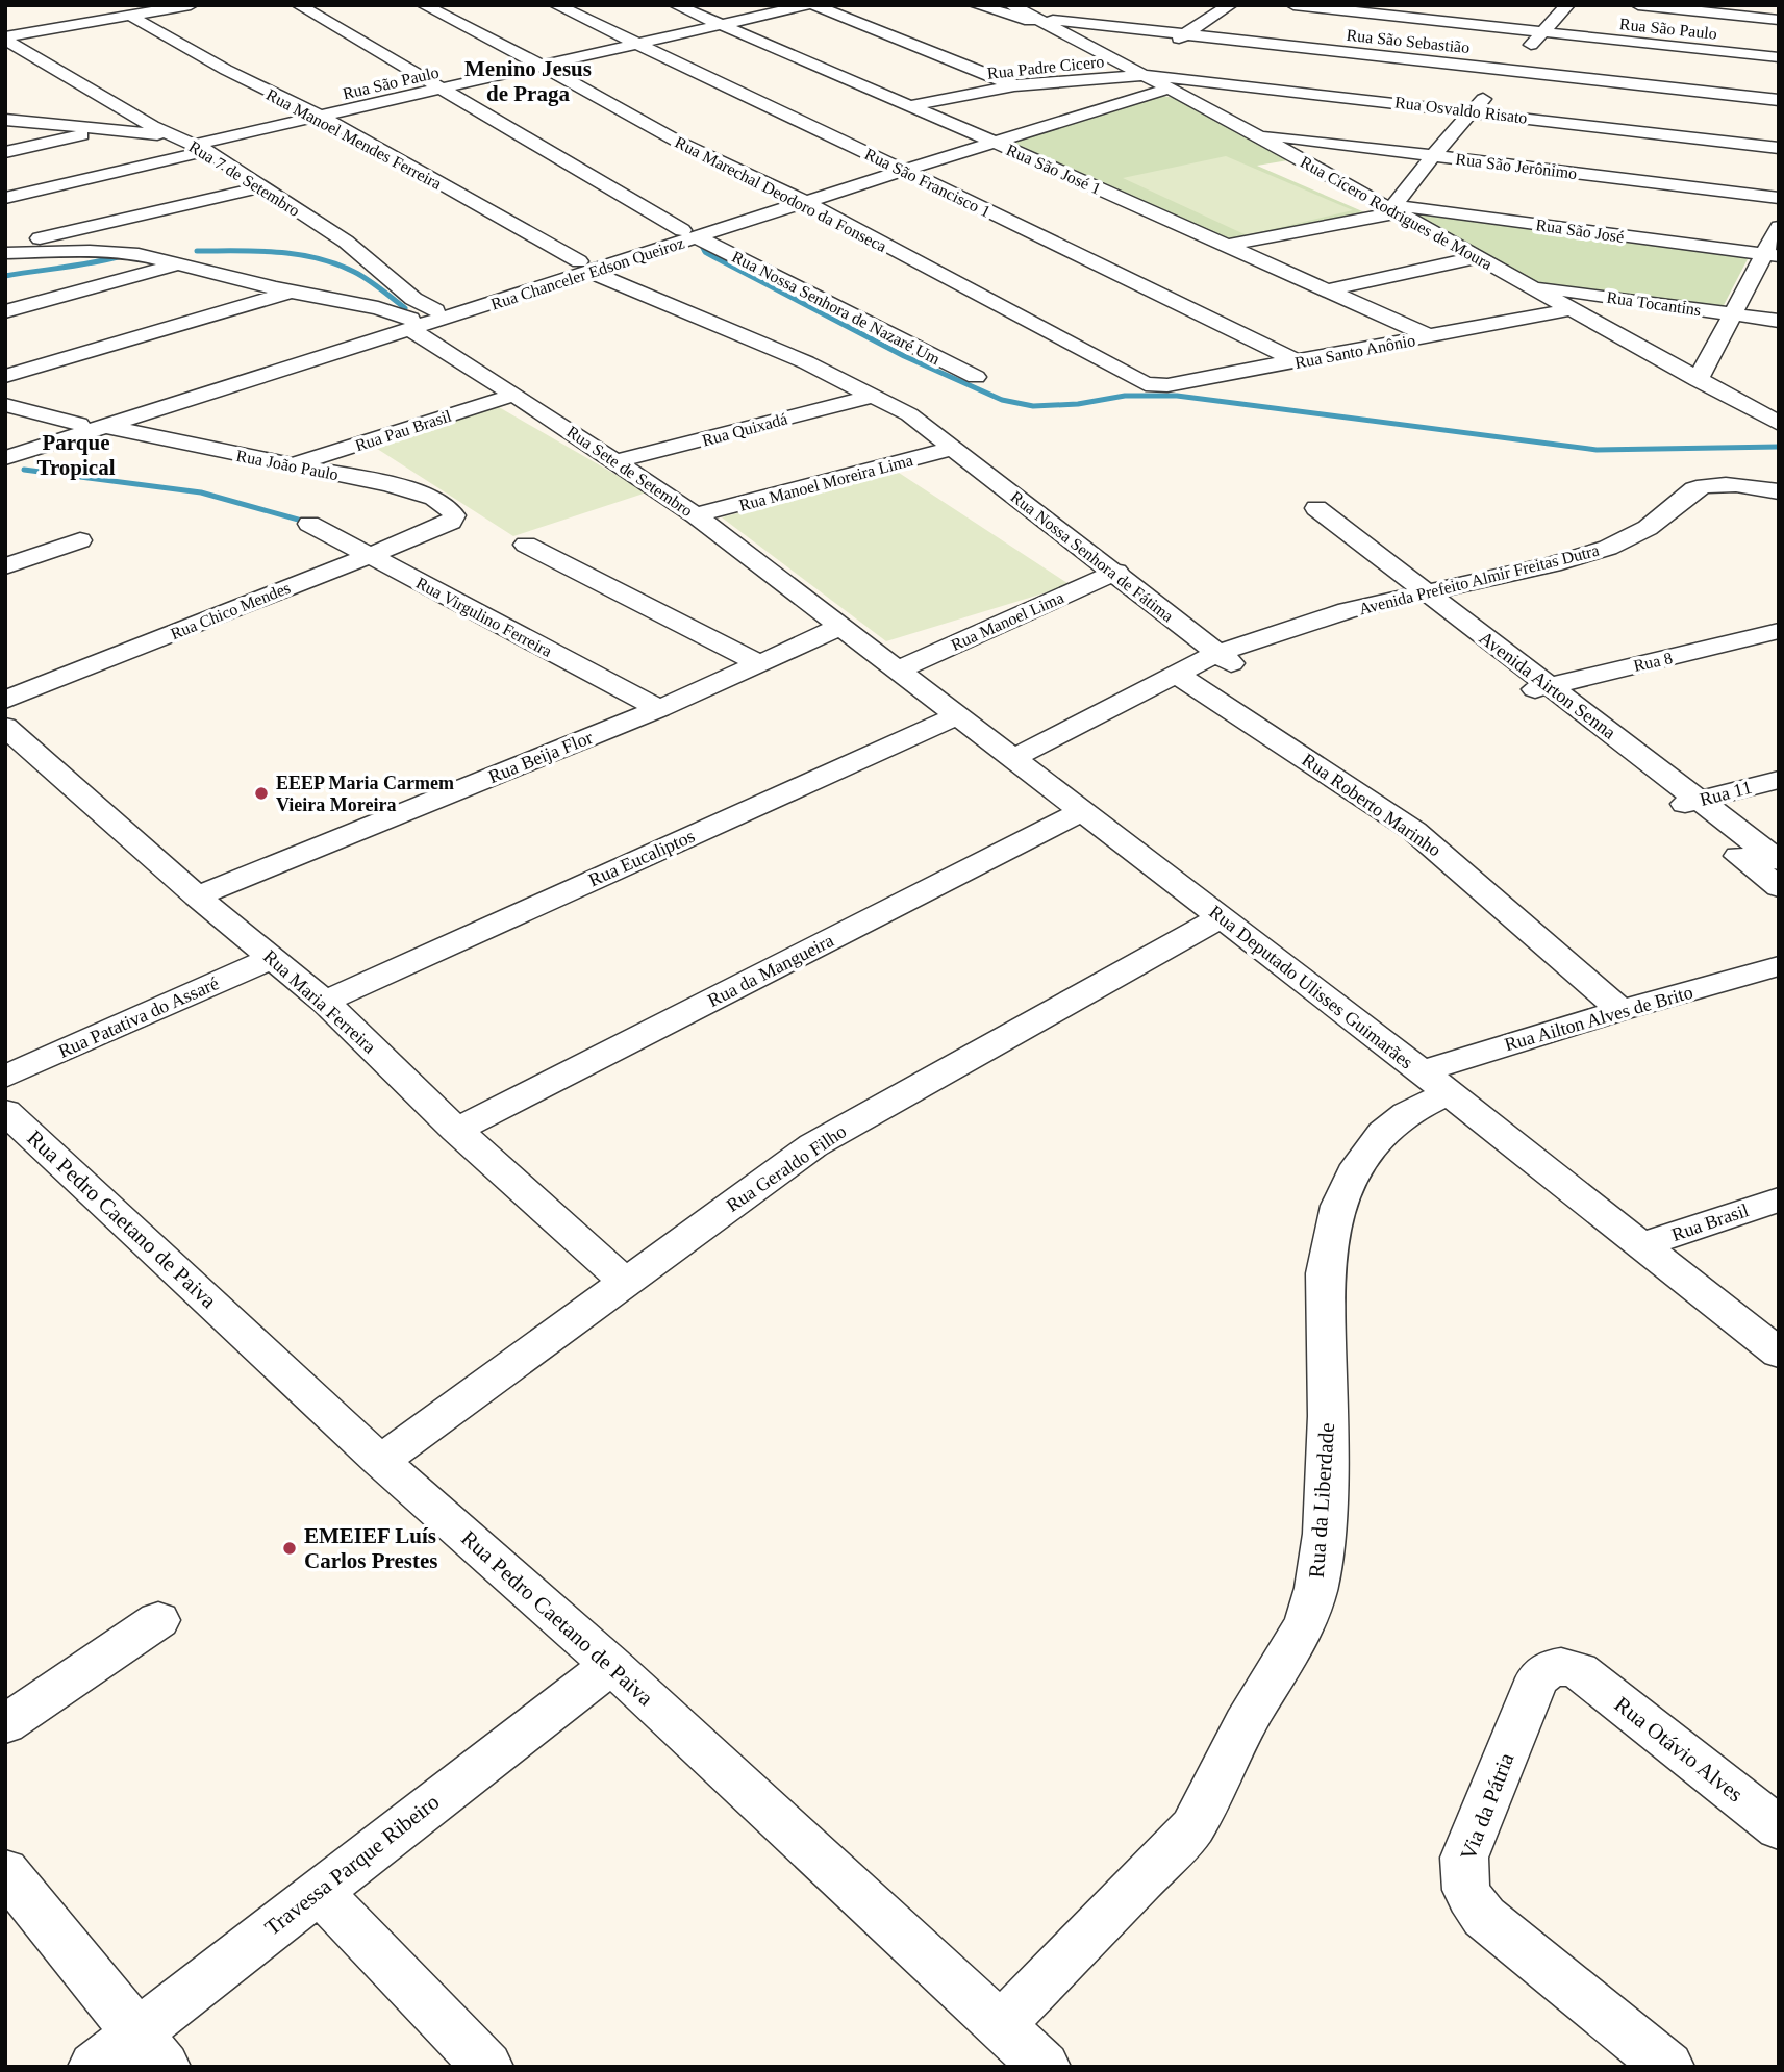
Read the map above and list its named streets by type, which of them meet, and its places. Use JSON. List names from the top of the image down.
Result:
{
  "streets": {
    "street": [
      "Rua São Paulo",
      "Rua São Sebastião",
      "Rua Padre Cicero",
      "Rua Osvaldo Risato",
      "Rua Manoel Mendes Ferreira",
      "Rua São Jerônimo",
      "Rua São José 1",
      "Rua 7 de Setembro",
      "Rua São Francisco 1",
      "Rua Marechal Deodoro da Fonseca",
      "Rua Cícero Rodrigues de Moura",
      "Rua São José",
      "Rua Chanceler Edson Queiroz",
      "Rua Tocantins",
      "Rua Nossa Senhora de Nazaré Um",
      "Rua Santo Anônio",
      "Rua Quixadá",
      "Rua Pau Brasil",
      "Rua João Paulo",
      "Rua Sete de Setembro",
      "Rua Manoel Moreira Lima",
      "Rua Nossa Senhora de Fátima",
      "Avenida Prefeito Almir Freitas Dutra",
      "Rua Chico Mendes",
      "Rua Virgulino Ferreira",
      "Rua Manoel Lima",
      "Rua 8",
      "Avenida Airton Senna",
      "Rua Beija Flor",
      "Rua 11",
      "Rua Roberto Marinho",
      "Rua Eucaliptos",
      "Rua da Mangueira",
      "Rua Deputado Ulisses Guimarães",
      "Rua Maria Ferreira",
      "Rua Patativa do Assaré",
      "Rua Ailton Alves de Brito",
      "Rua Geraldo Filho",
      "Rua Pedro Caetano de Paiva",
      "Rua Brasil",
      "Rua da Liberdade",
      "Rua Otávio Alves",
      "Via da Pátria",
      "Travessa Parque Ribeiro"
    ]
  },
  "crossings": [
    ["Rua São Paulo", "Rua Manoel Mendes Ferreira"],
    ["Rua São Paulo", "Rua São José 1"],
    ["Rua São Paulo", "Rua 7 de Setembro"],
    ["Rua São Paulo", "Rua São Francisco 1"],
    ["Rua São Paulo", "Rua Marechal Deodoro da Fonseca"],
    ["Rua São Paulo", "Rua Nossa Senhora de Nazaré Um"],
    ["Rua São Sebastião", "Rua Cícero Rodrigues de Moura"],
    ["Rua Padre Cicero", "Rua Osvaldo Risato"],
    ["Rua Padre Cicero", "Rua São José 1"],
    ["Rua Padre Cicero", "Rua Cícero Rodrigues de Moura"],
    ["Rua Padre Cicero", "Rua Chanceler Edson Queiroz"],
    ["Rua Osvaldo Risato", "Rua Cícero Rodrigues de Moura"],
    ["Rua Osvaldo Risato", "Rua Chanceler Edson Queiroz"],
    ["Rua Manoel Mendes Ferreira", "Rua Chanceler Edson Queiroz"],
    ["Rua Manoel Mendes Ferreira", "Rua Quixadá"],
    ["Rua Manoel Mendes Ferreira", "Rua Manoel Moreira Lima"],
    ["Rua Manoel Mendes Ferreira", "Rua Nossa Senhora de Fátima"],
    ["Rua São Jerônimo", "Rua Cícero Rodrigues de Moura"],
    ["Rua São José 1", "Rua Chanceler Edson Queiroz"],
    ["Rua São José 1", "Rua Santo Anônio"],
    ["Rua 7 de Setembro", "Rua Chanceler Edson Queiroz"],
    ["Rua São Francisco 1", "Rua Chanceler Edson Queiroz"],
    ["Rua São Francisco 1", "Rua Santo Anônio"],
    ["Rua Marechal Deodoro da Fonseca", "Rua Chanceler Edson Queiroz"],
    ["Rua Marechal Deodoro da Fonseca", "Rua Santo Anônio"],
    ["Rua Cícero Rodrigues de Moura", "Rua São José"],
    ["Rua Cícero Rodrigues de Moura", "Rua Chanceler Edson Queiroz"],
    ["Rua Cícero Rodrigues de Moura", "Rua Tocantins"],
    ["Rua Cícero Rodrigues de Moura", "Rua Santo Anônio"],
    ["Rua Chanceler Edson Queiroz", "Rua Nossa Senhora de Nazaré Um"],
    ["Rua Chanceler Edson Queiroz", "Rua João Paulo"],
    ["Rua Chanceler Edson Queiroz", "Rua Sete de Setembro"],
    ["Rua Quixadá", "Rua Sete de Setembro"],
    ["Rua Pau Brasil", "Rua João Paulo"],
    ["Rua Pau Brasil", "Rua Sete de Setembro"],
    ["Rua João Paulo", "Rua Chico Mendes"],
    ["Rua Sete de Setembro", "Rua Manoel Moreira Lima"],
    ["Rua Sete de Setembro", "Rua Beija Flor"],
    ["Rua Sete de Setembro", "Rua Deputado Ulisses Guimarães"],
    ["Rua Manoel Moreira Lima", "Rua Nossa Senhora de Fátima"],
    ["Rua Nossa Senhora de Fátima", "Avenida Prefeito Almir Freitas Dutra"],
    ["Rua Nossa Senhora de Fátima", "Rua Manoel Lima"],
    ["Avenida Prefeito Almir Freitas Dutra", "Avenida Airton Senna"],
    ["Avenida Prefeito Almir Freitas Dutra", "Rua Roberto Marinho"],
    ["Avenida Prefeito Almir Freitas Dutra", "Rua Deputado Ulisses Guimarães"],
    ["Rua Chico Mendes", "Rua Virgulino Ferreira"],
    ["Rua Virgulino Ferreira", "Rua Beija Flor"],
    ["Rua Manoel Lima", "Rua Deputado Ulisses Guimarães"],
    ["Rua 8", "Avenida Airton Senna"],
    ["Avenida Airton Senna", "Rua 11"],
    ["Rua Beija Flor", "Rua Deputado Ulisses Guimarães"],
    ["Rua Beija Flor", "Rua Maria Ferreira"],
    ["Rua Roberto Marinho", "Rua Ailton Alves de Brito"],
    ["Rua Eucaliptos", "Rua Deputado Ulisses Guimarães"],
    ["Rua Eucaliptos", "Rua Maria Ferreira"],
    ["Rua da Mangueira", "Rua Deputado Ulisses Guimarães"],
    ["Rua da Mangueira", "Rua Maria Ferreira"],
    ["Rua Deputado Ulisses Guimarães", "Rua Ailton Alves de Brito"],
    ["Rua Deputado Ulisses Guimarães", "Rua Geraldo Filho"],
    ["Rua Deputado Ulisses Guimarães", "Rua Brasil"],
    ["Rua Deputado Ulisses Guimarães", "Rua da Liberdade"],
    ["Rua Maria Ferreira", "Rua Patativa do Assaré"],
    ["Rua Maria Ferreira", "Rua Geraldo Filho"],
    ["Rua Patativa do Assaré", "Rua Pedro Caetano de Paiva"],
    ["Rua Ailton Alves de Brito", "Rua da Liberdade"],
    ["Rua Geraldo Filho", "Rua Pedro Caetano de Paiva"],
    ["Rua Pedro Caetano de Paiva", "Rua da Liberdade"],
    ["Rua Pedro Caetano de Paiva", "Travessa Parque Ribeiro"],
    ["Rua Otávio Alves", "Via da Pátria"]
  ],
  "districts": ["Menino Jesus de Praga", "Parque Tropical"],
  "places": ["EEEP Maria Carmem Vieira Moreira", "EMEIEF Luís Carlos Prestes"]
}
